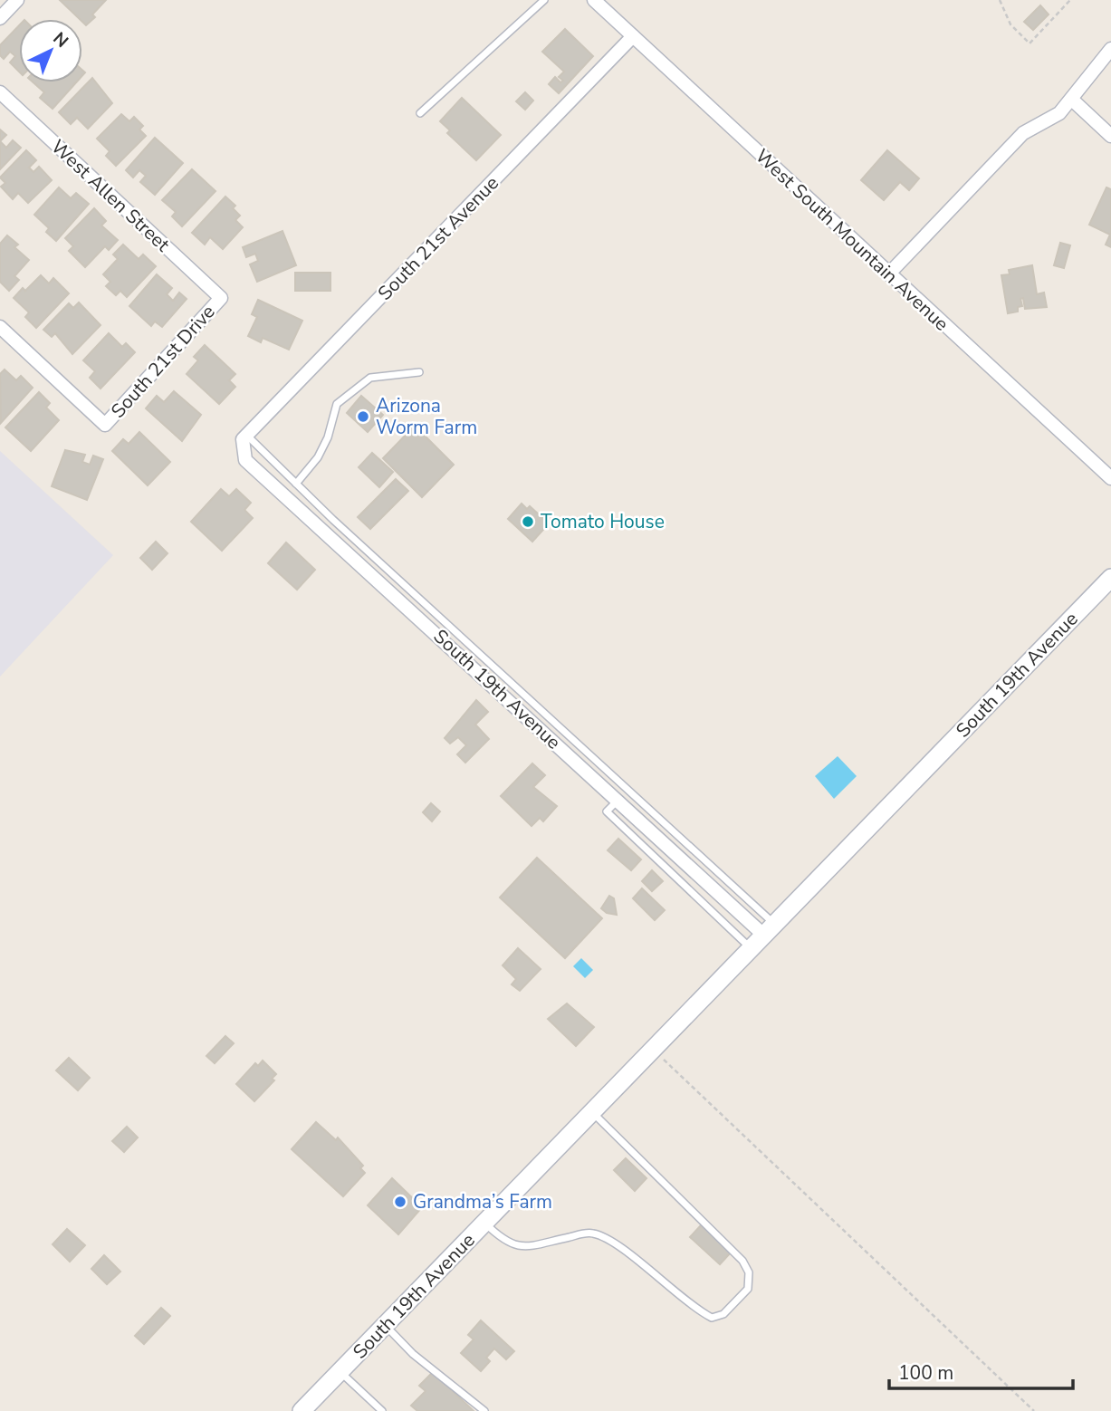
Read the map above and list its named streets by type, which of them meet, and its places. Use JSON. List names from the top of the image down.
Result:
{
  "streets": {
    "main road": ["South 19th Avenue"],
    "street": [
      "West Allen Street",
      "South 21st Avenue",
      "West South Mountain Avenue",
      "South 21st Drive"
    ]
  },
  "crossings": [
    ["West Allen Street", "South 21st Drive"],
    ["South 21st Avenue", "West South Mountain Avenue"],
    ["South 21st Avenue", "South 19th Avenue"]
  ],
  "places": ["Arizona Worm Farm", "Tomato House", "Grandma’s Farm"],
  "scale_bar": "100 m",
  "north": "top right"
}
